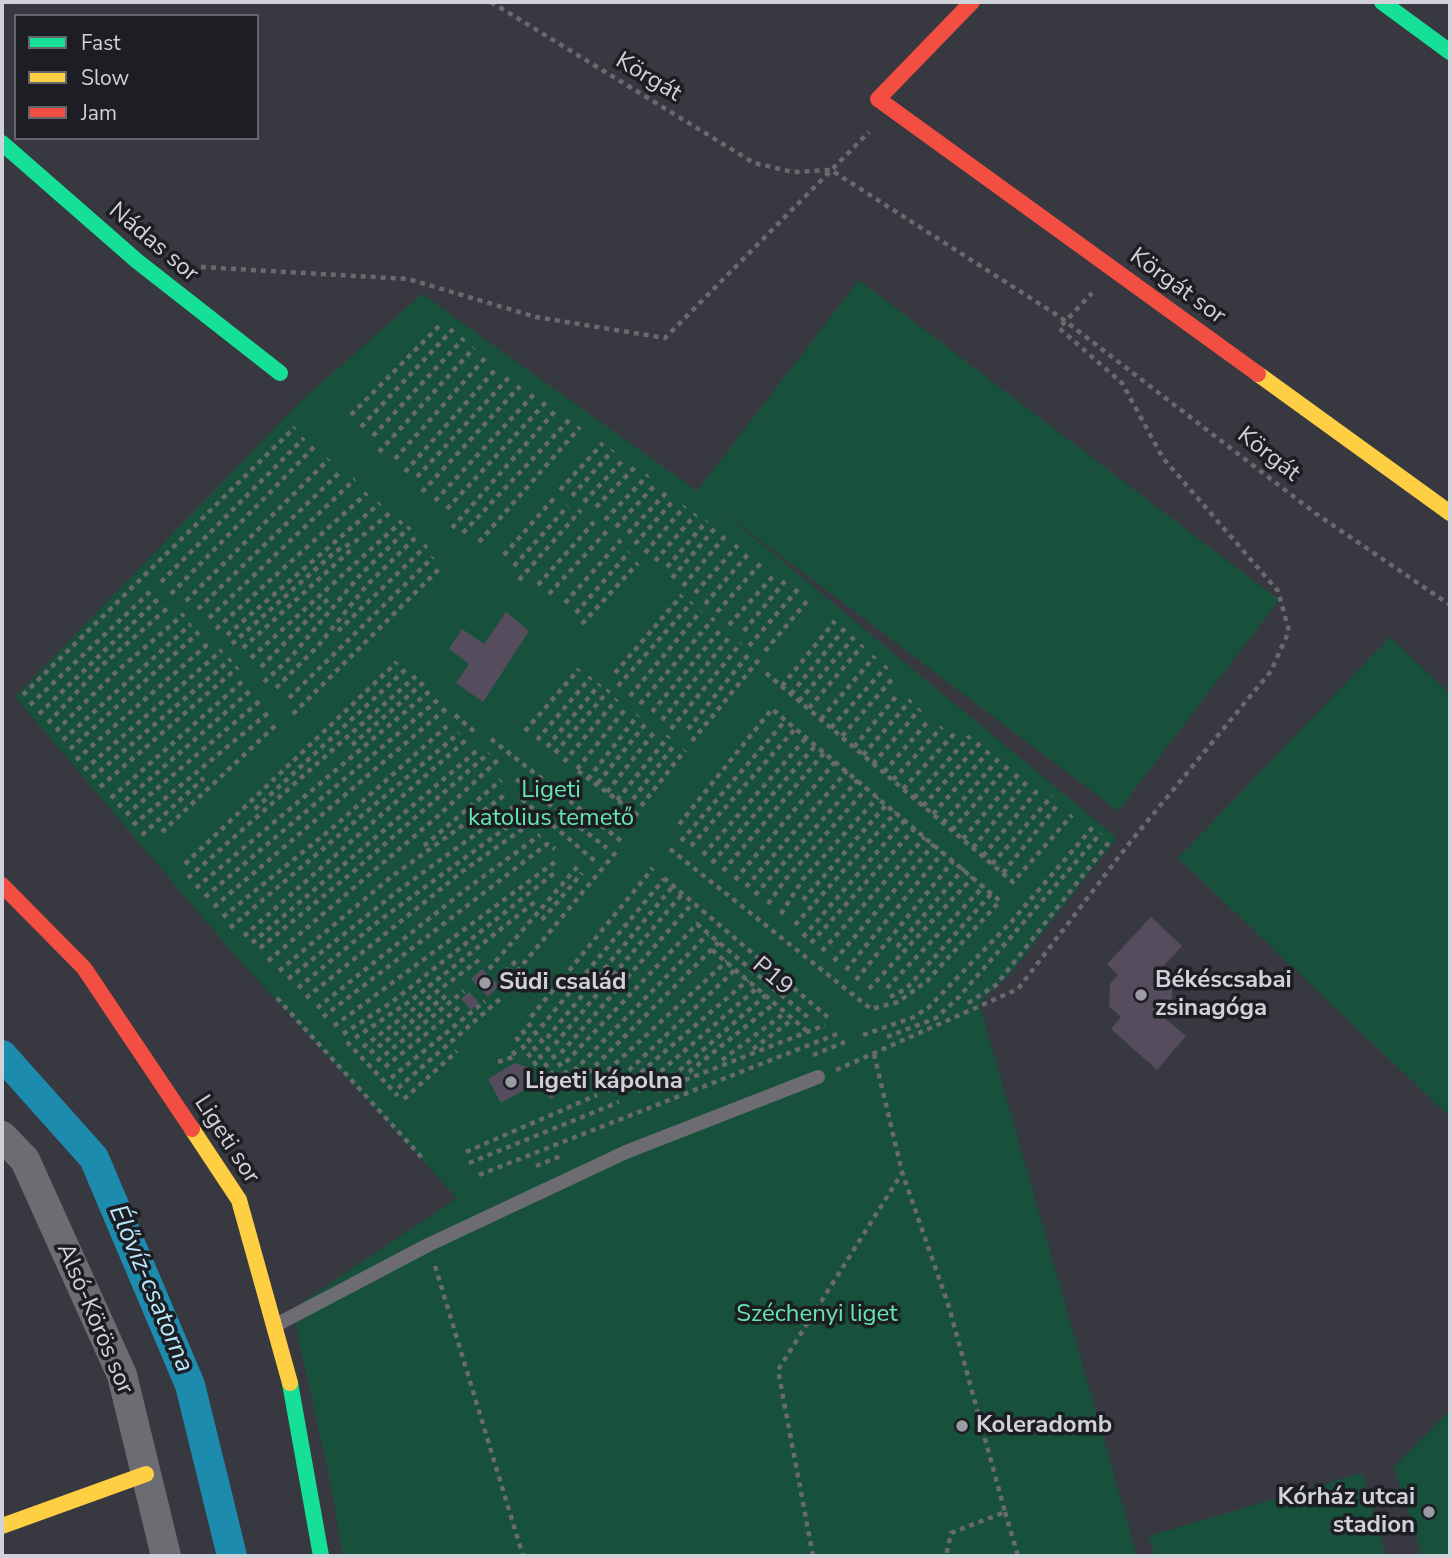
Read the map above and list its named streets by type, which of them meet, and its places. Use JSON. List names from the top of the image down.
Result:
{
  "streets": {
    "street": [
      "Nádas sor",
      "Körgát sor",
      "Ligeti sor",
      "Alsó-Körös sor"
    ],
    "path": ["Körgát", "P19"]
  },
  "water": ["Élővíz-csatorna"],
  "parks": ["Ligeti katolius temető", "Széchenyi liget"],
  "places": [
    "Südi család",
    "Békéscsabai zsinagóga",
    "Ligeti kápolna",
    "Koleradomb",
    "Kórház utcai stadion"
  ],
  "legend": ["Fast", "Slow", "Jam"]
}
